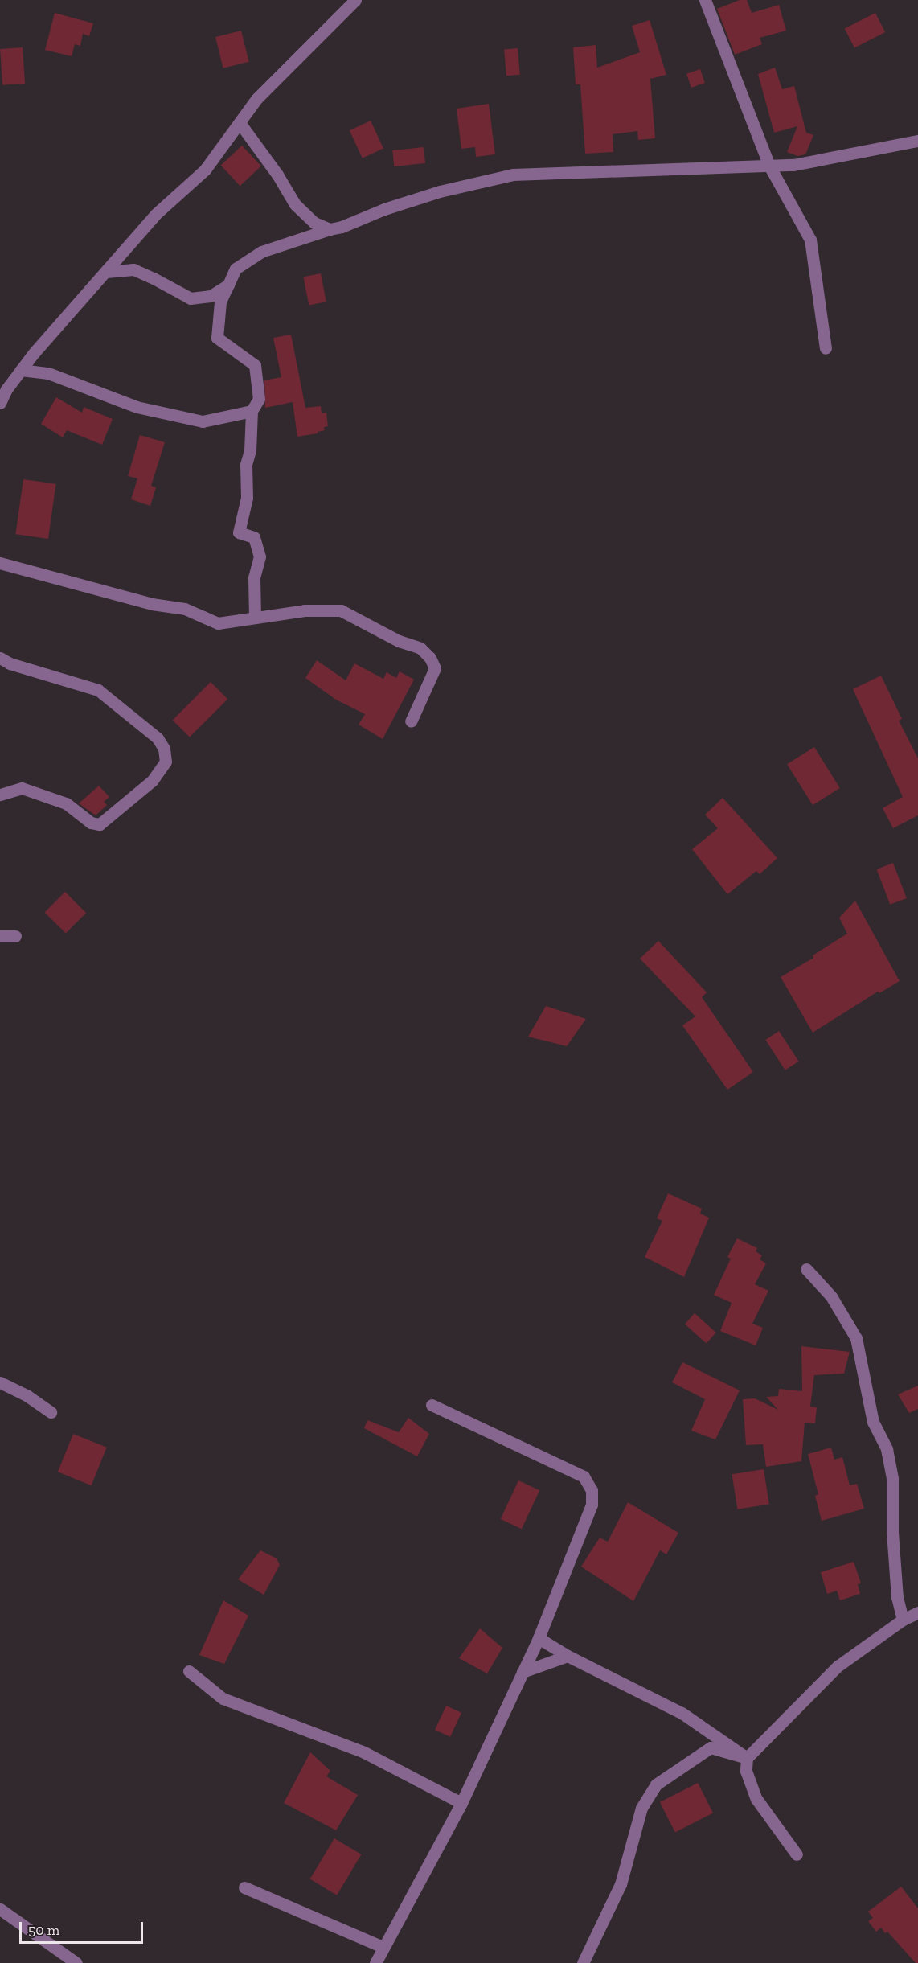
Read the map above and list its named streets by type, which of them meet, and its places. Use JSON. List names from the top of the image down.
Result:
{
  "scale_bar": "50 m"
}
